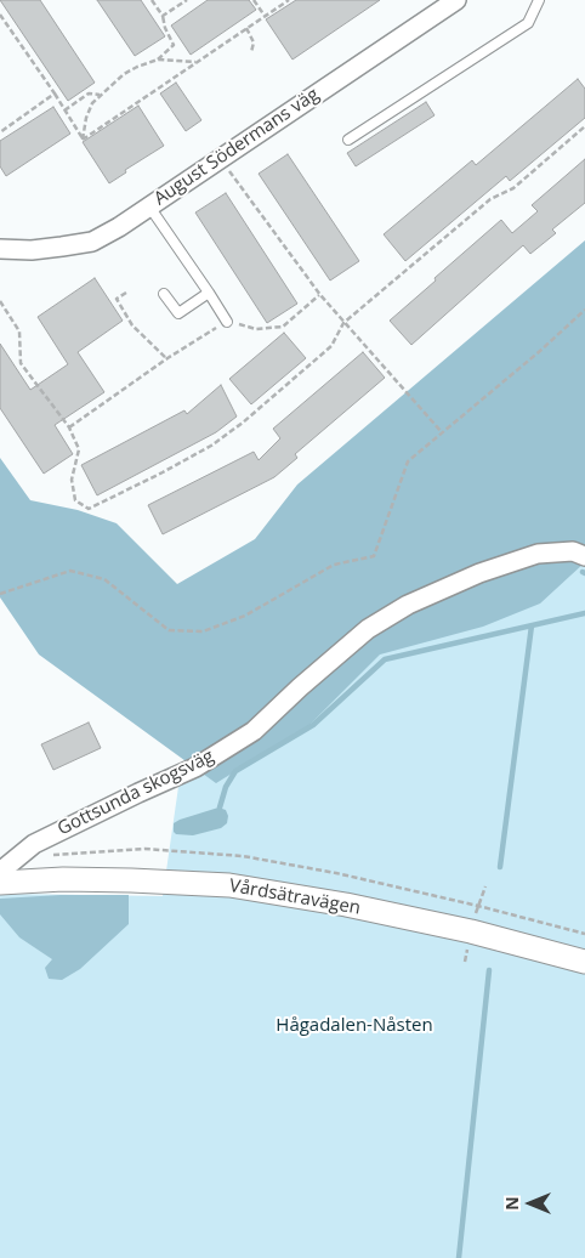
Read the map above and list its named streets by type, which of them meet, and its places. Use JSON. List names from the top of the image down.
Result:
{
  "streets": {
    "street": ["August Södermans väg", "Gottsunda skogsväg", "Vårdsätravägen"]
  },
  "parks": ["Hågadalen-Nåsten"],
  "north": "left"
}
